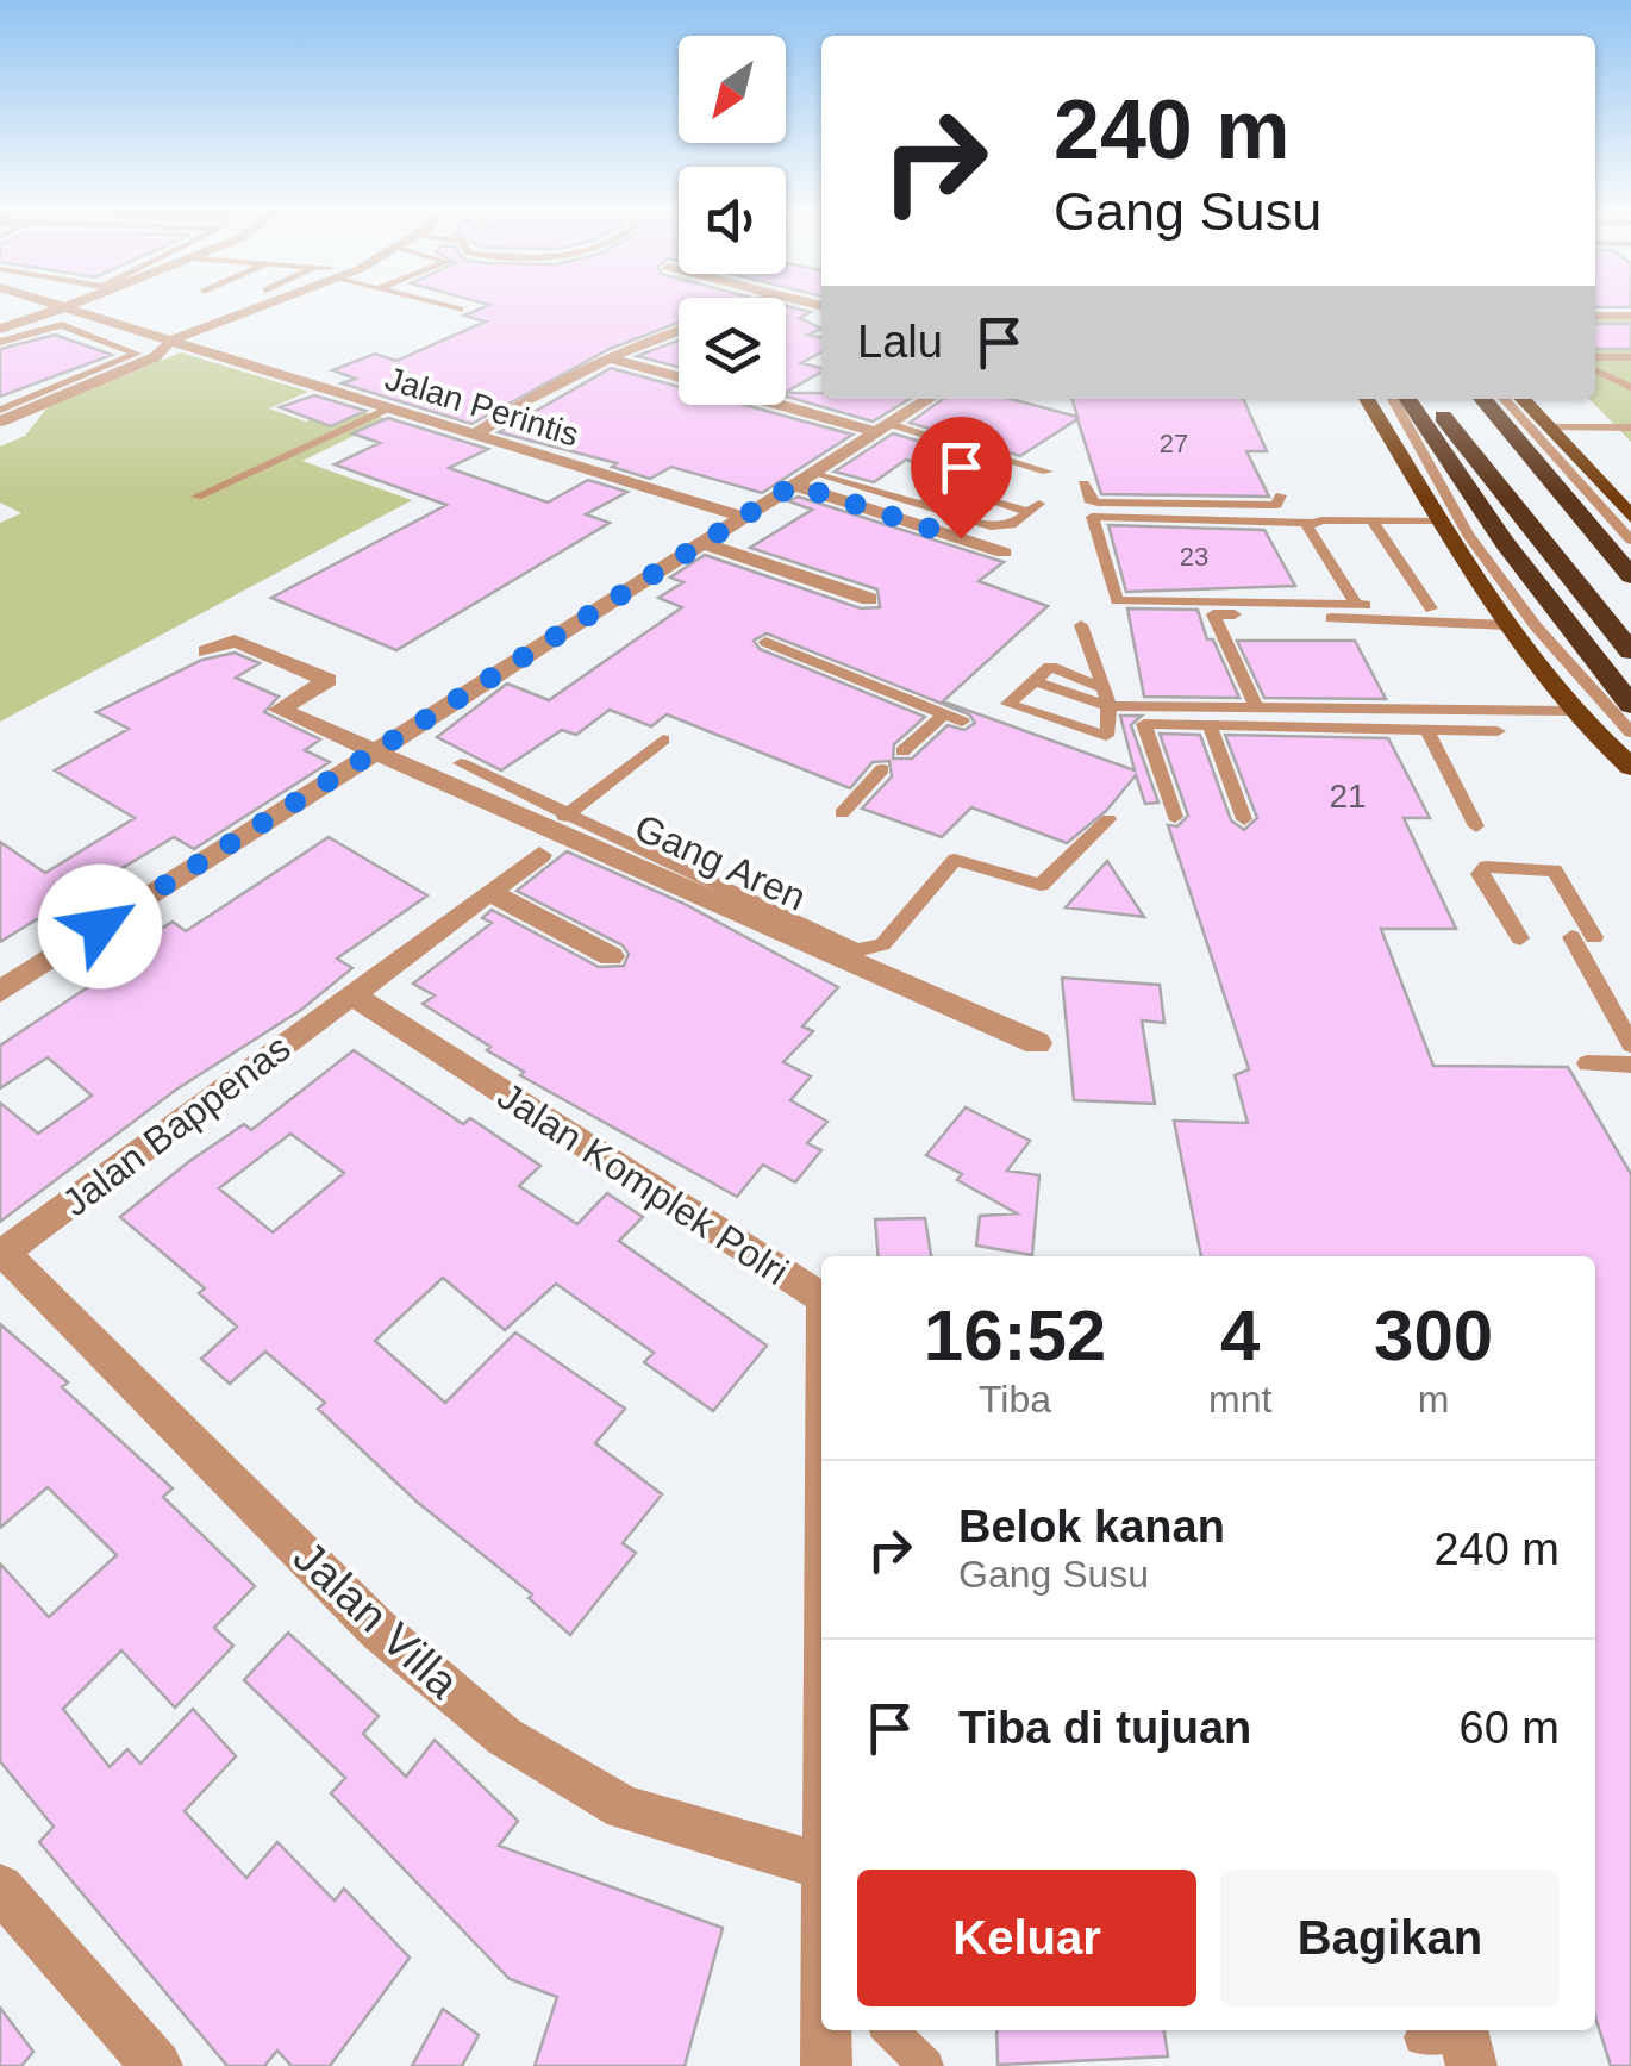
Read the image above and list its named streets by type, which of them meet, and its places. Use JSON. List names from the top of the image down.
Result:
{
  "streets": {
    "street": [
      "Jalan Perintis",
      "Gang Aren",
      "Jalan Bappenas",
      "Jalan Komplek Polri",
      "Jalan Villa"
    ]
  },
  "crossings": [
    ["Jalan Bappenas", "Jalan Komplek Polri"],
    ["Jalan Bappenas", "Jalan Villa"]
  ],
  "house_numbers": ["27", "23", "21"],
  "north": "bottom left",
  "page": {
    "turn": ["240 m", "Gang Susu"],
    "then": "Lalu",
    "eta": [
      "16:52",
      "Tiba",
      "4",
      "mnt",
      "300",
      "m"
    ],
    "list": [
      {
        "name": "Belok kanan",
        "note": "Gang Susu",
        "value": "240 m"
      },
      {
        "name": "Tiba di tujuan",
        "value": "60 m"
      }
    ],
    "buttons": ["Keluar", "Bagikan"]
  }
}
